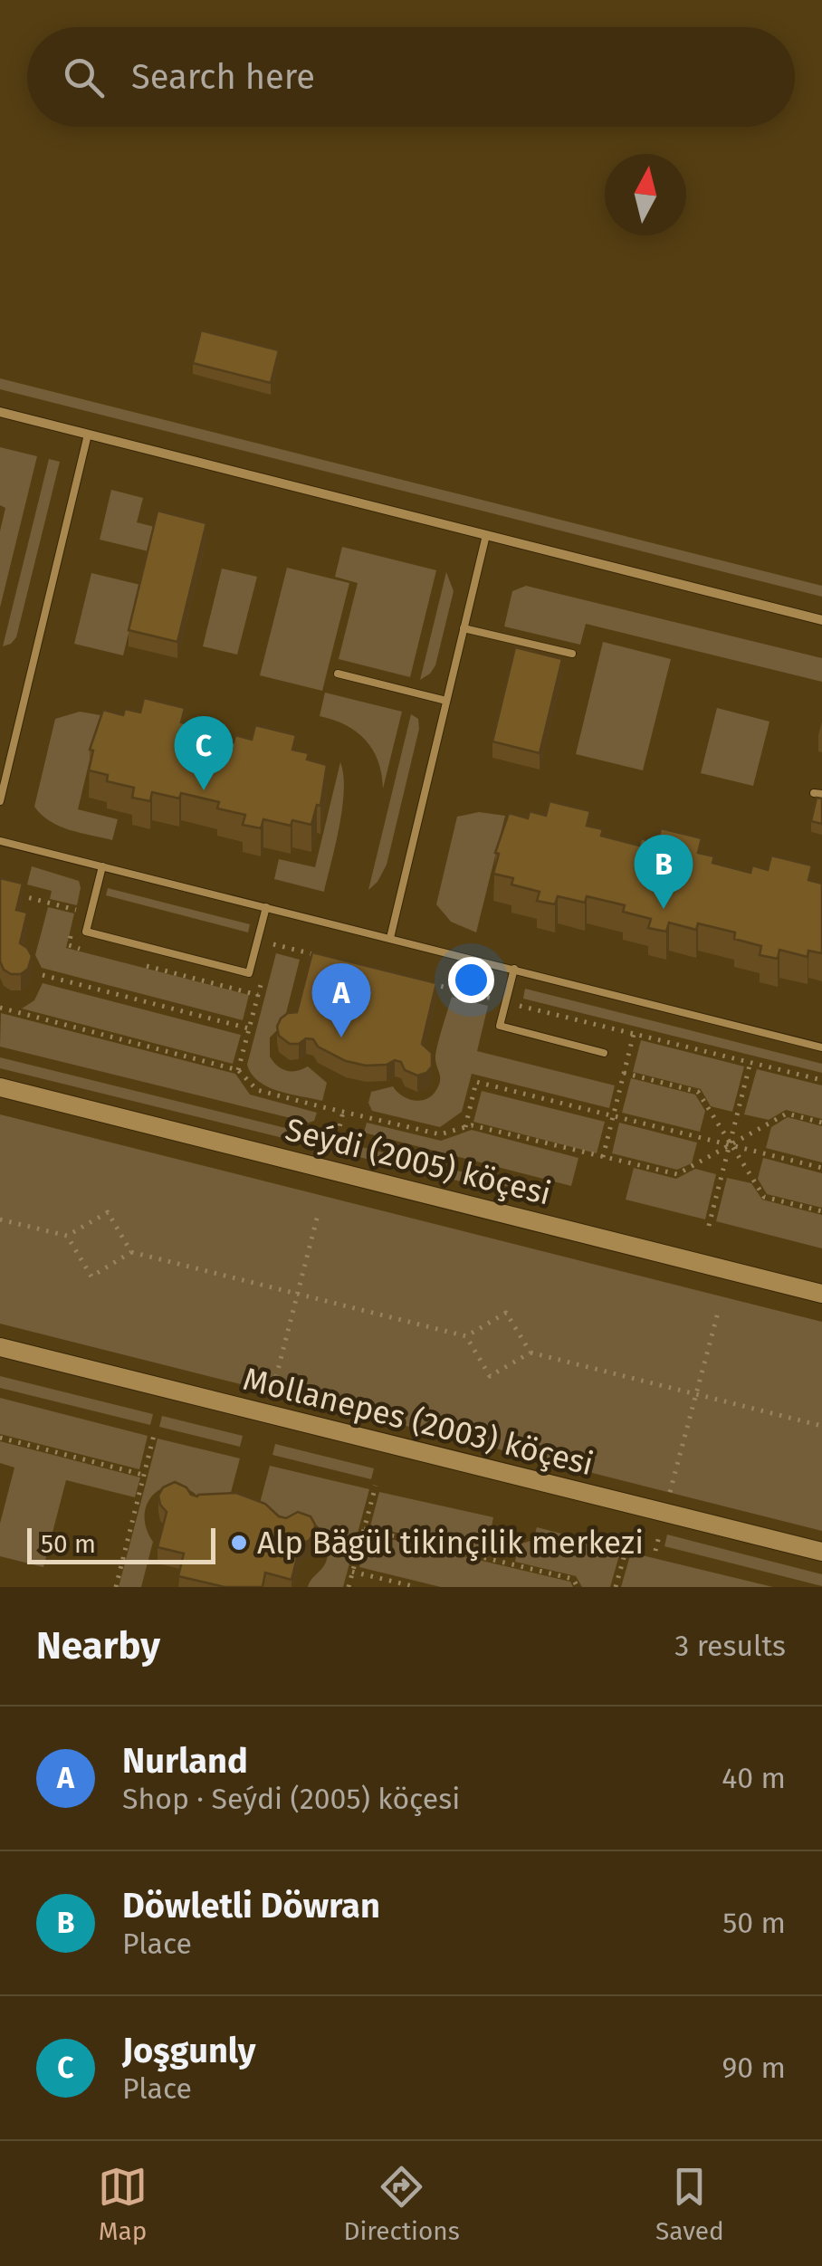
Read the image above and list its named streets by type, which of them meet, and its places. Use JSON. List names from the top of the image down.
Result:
{
  "streets": {
    "street": ["Seýdi (2005) köçesi", "Mollanepes (2003) köçesi"]
  },
  "places": ["Alp Bägül tikinçilik merkezi"],
  "scale_bar": "50 m",
  "north": "top",
  "page": {
    "search": "Search here",
    "pins": ["C", "B", "A"],
    "scale": "50 m",
    "heading": ["Nearby", "3 results"],
    "list": [
      {
        "mark": "A",
        "name": "Nurland",
        "note": "Shop · Seýdi (2005) köçesi",
        "value": "40 m"
      },
      {
        "mark": "B",
        "name": "Döwletli Döwran",
        "note": "Place",
        "value": "50 m"
      },
      {
        "mark": "C",
        "name": "Joşgunly",
        "note": "Place",
        "value": "90 m"
      }
    ],
    "nav": ["Map", "Directions", "Saved"]
  }
}
